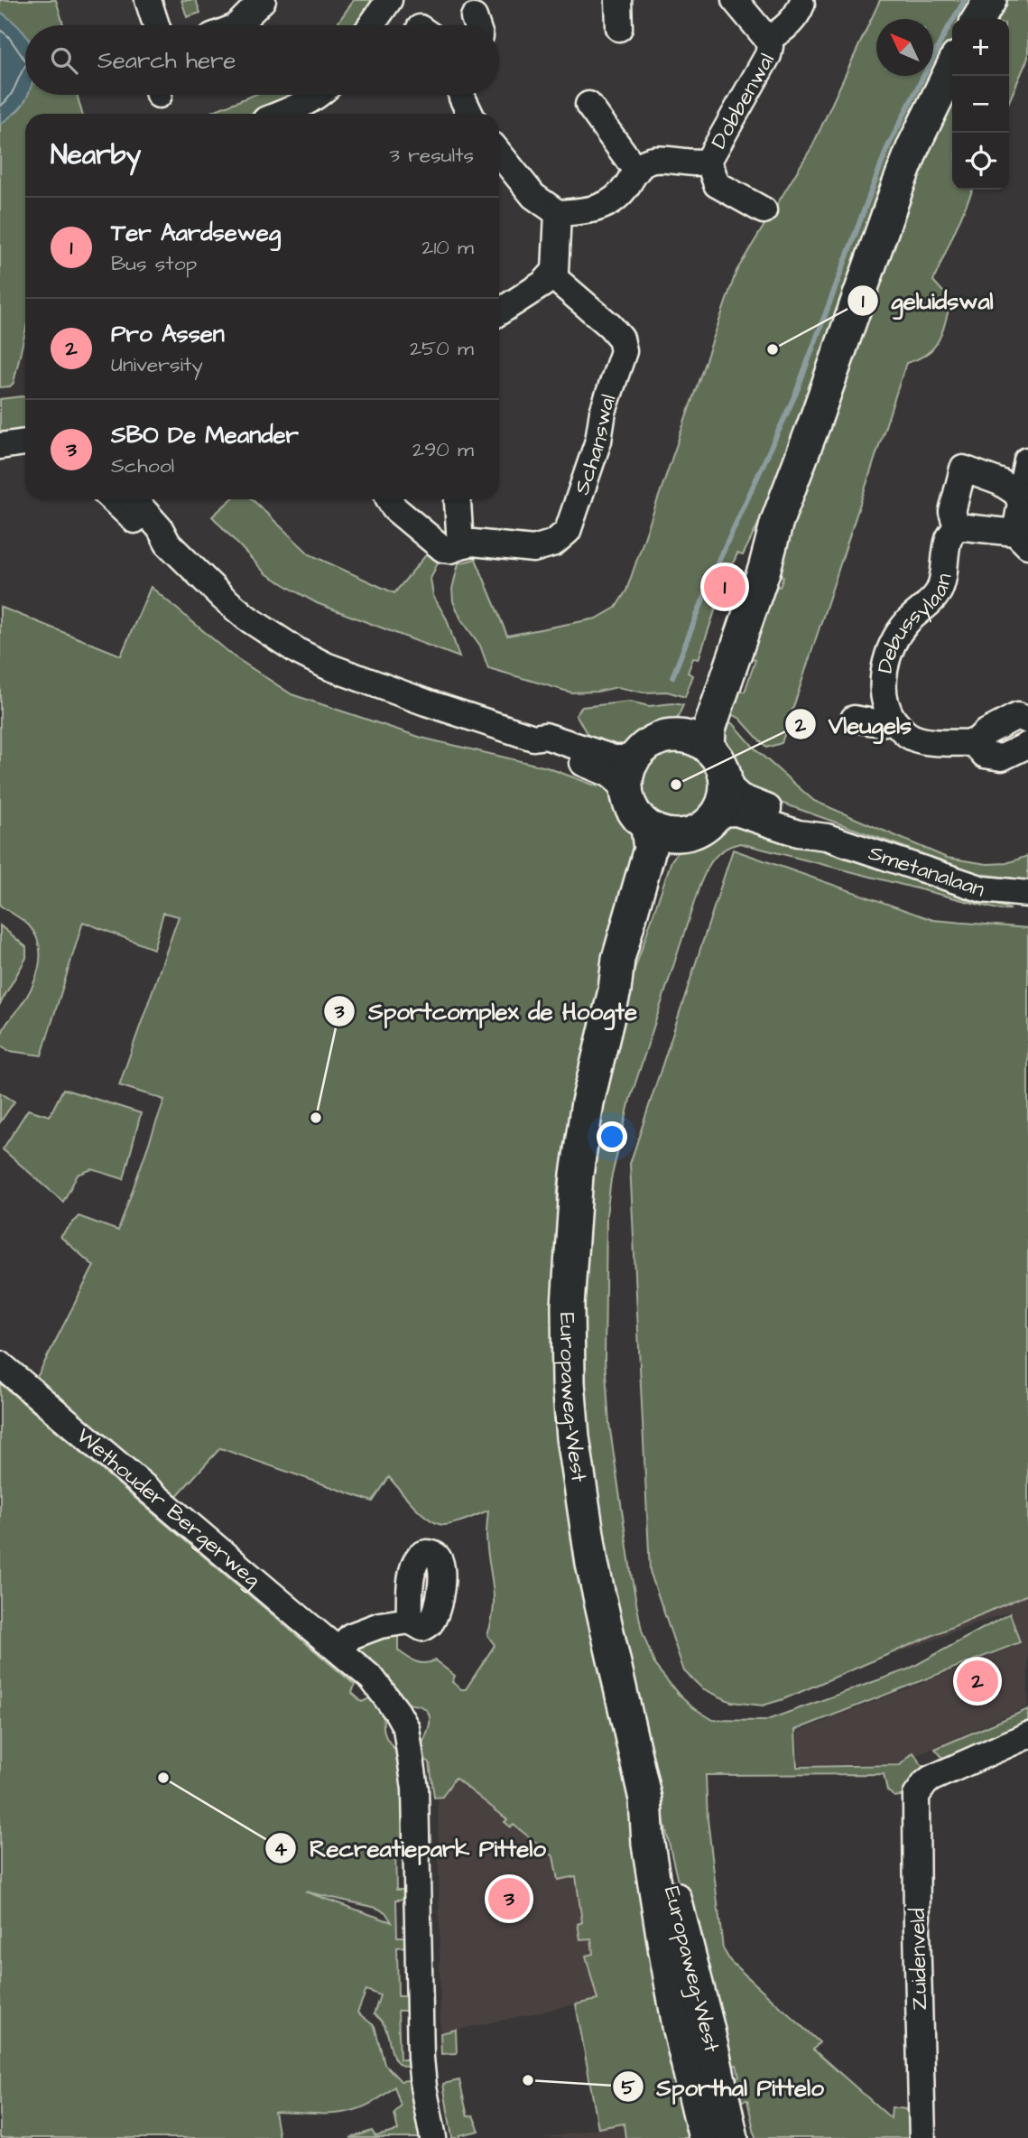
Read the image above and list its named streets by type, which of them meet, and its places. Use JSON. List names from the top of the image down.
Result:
{
  "streets": {
    "main road": ["Europaweg-West"],
    "street": [
      "Dobbenwal",
      "Schanswal",
      "Debussylaan",
      "Smetanalaan",
      "Wethouder Bergerweg",
      "Zuidenveld"
    ]
  },
  "crossings": [
    ["Smetanalaan", "Europaweg-West"]
  ],
  "places": [
    "geluidswal",
    "Vleugels",
    "Sportcomplex de Hoogte",
    "Recreatiepark Pittelo",
    "Sporthal Pittelo"
  ],
  "north": "top left",
  "page": {
    "map_buttons": ["+", "−"],
    "search": "Search here",
    "heading": ["Nearby", "3 results"],
    "list": [
      {
        "mark": "1",
        "name": "Ter Aardseweg",
        "note": "Bus stop",
        "value": "210 m"
      },
      {
        "mark": "2",
        "name": "Pro Assen",
        "note": "University",
        "value": "250 m"
      },
      {
        "mark": "3",
        "name": "SBO De Meander",
        "note": "School",
        "value": "290 m"
      }
    ],
    "pins": ["1", "2", "3"]
  }
}
